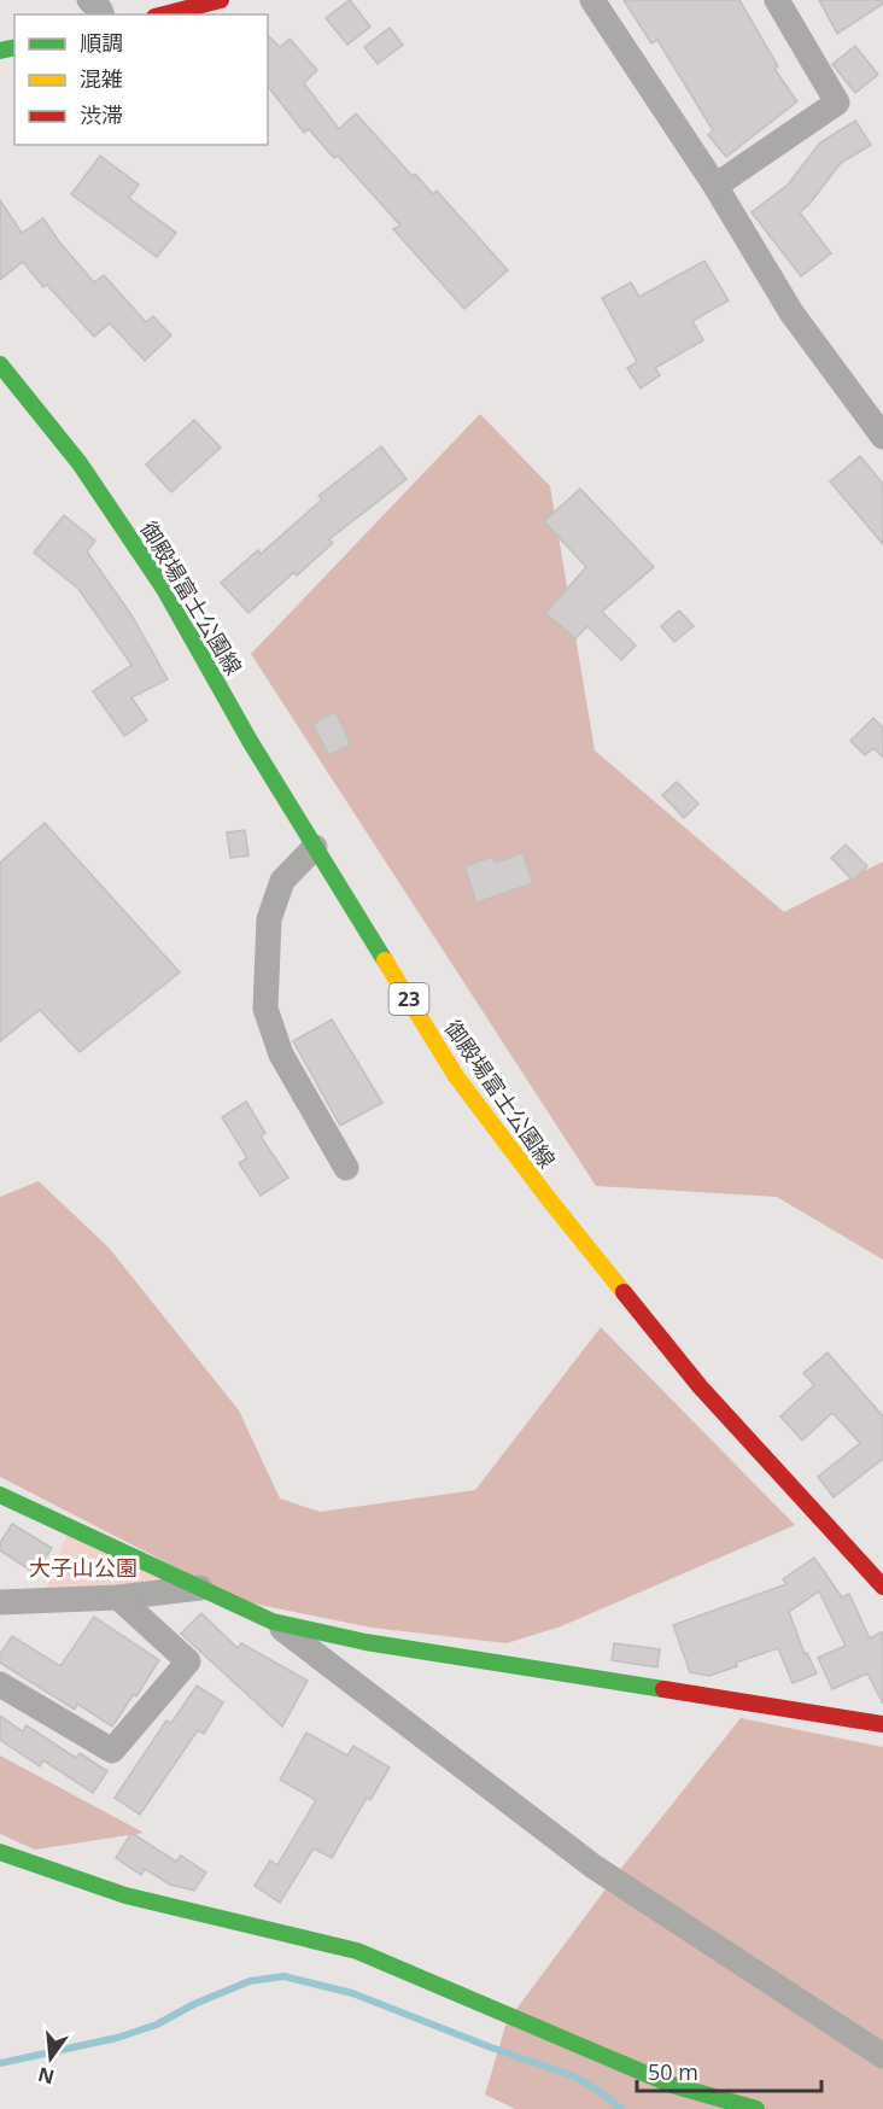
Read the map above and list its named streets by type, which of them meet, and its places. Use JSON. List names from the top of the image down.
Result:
{
  "streets": {
    "street": ["御殿場富士公園線", "23"]
  },
  "parks": ["大子山公園"],
  "legend": ["順調", "混雑", "渋滞"],
  "scale_bar": "50 m",
  "north": "bottom"
}
